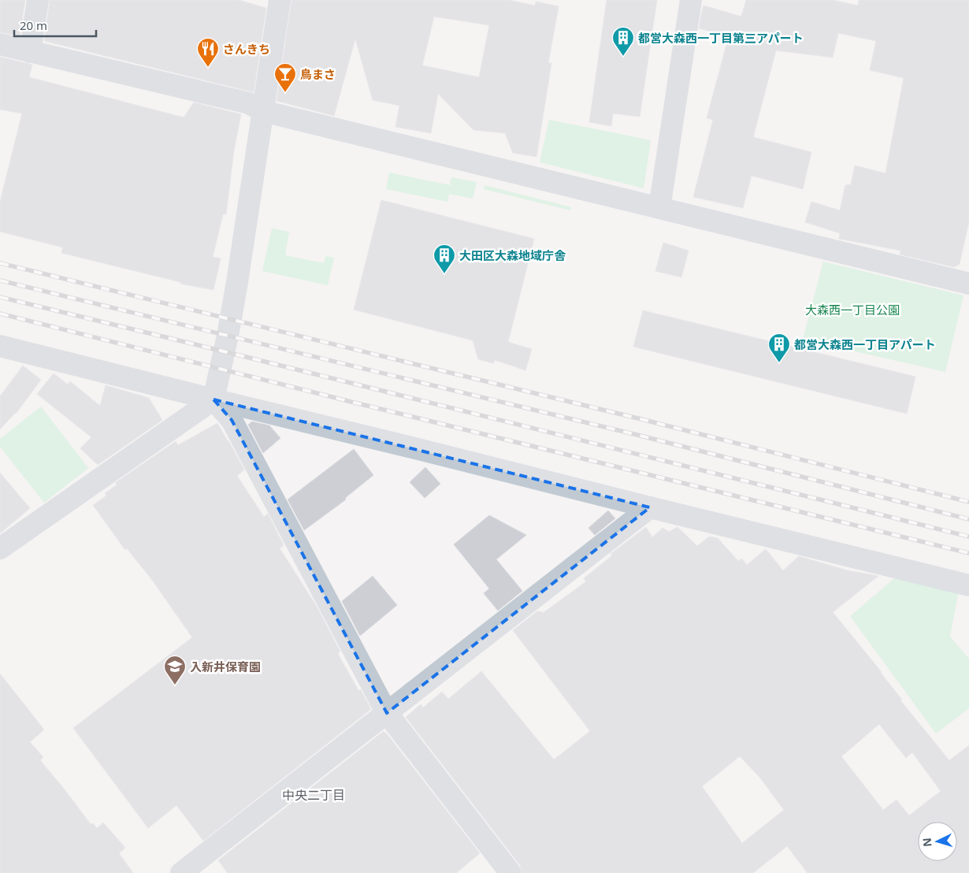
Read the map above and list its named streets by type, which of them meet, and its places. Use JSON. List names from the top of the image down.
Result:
{
  "districts": ["中央二丁目"],
  "parks": ["大森西一丁目公園"],
  "places": {
    "building": ["都営大森西一丁目第三アパート", "大田区大森地域庁舎", "都営大森西一丁目アパート"],
    "restaurant": ["さんきち"],
    "bar": ["鳥まさ"],
    "school or university": ["入新井保育園"]
  },
  "scale_bar": "20 m",
  "north": "left"
}
